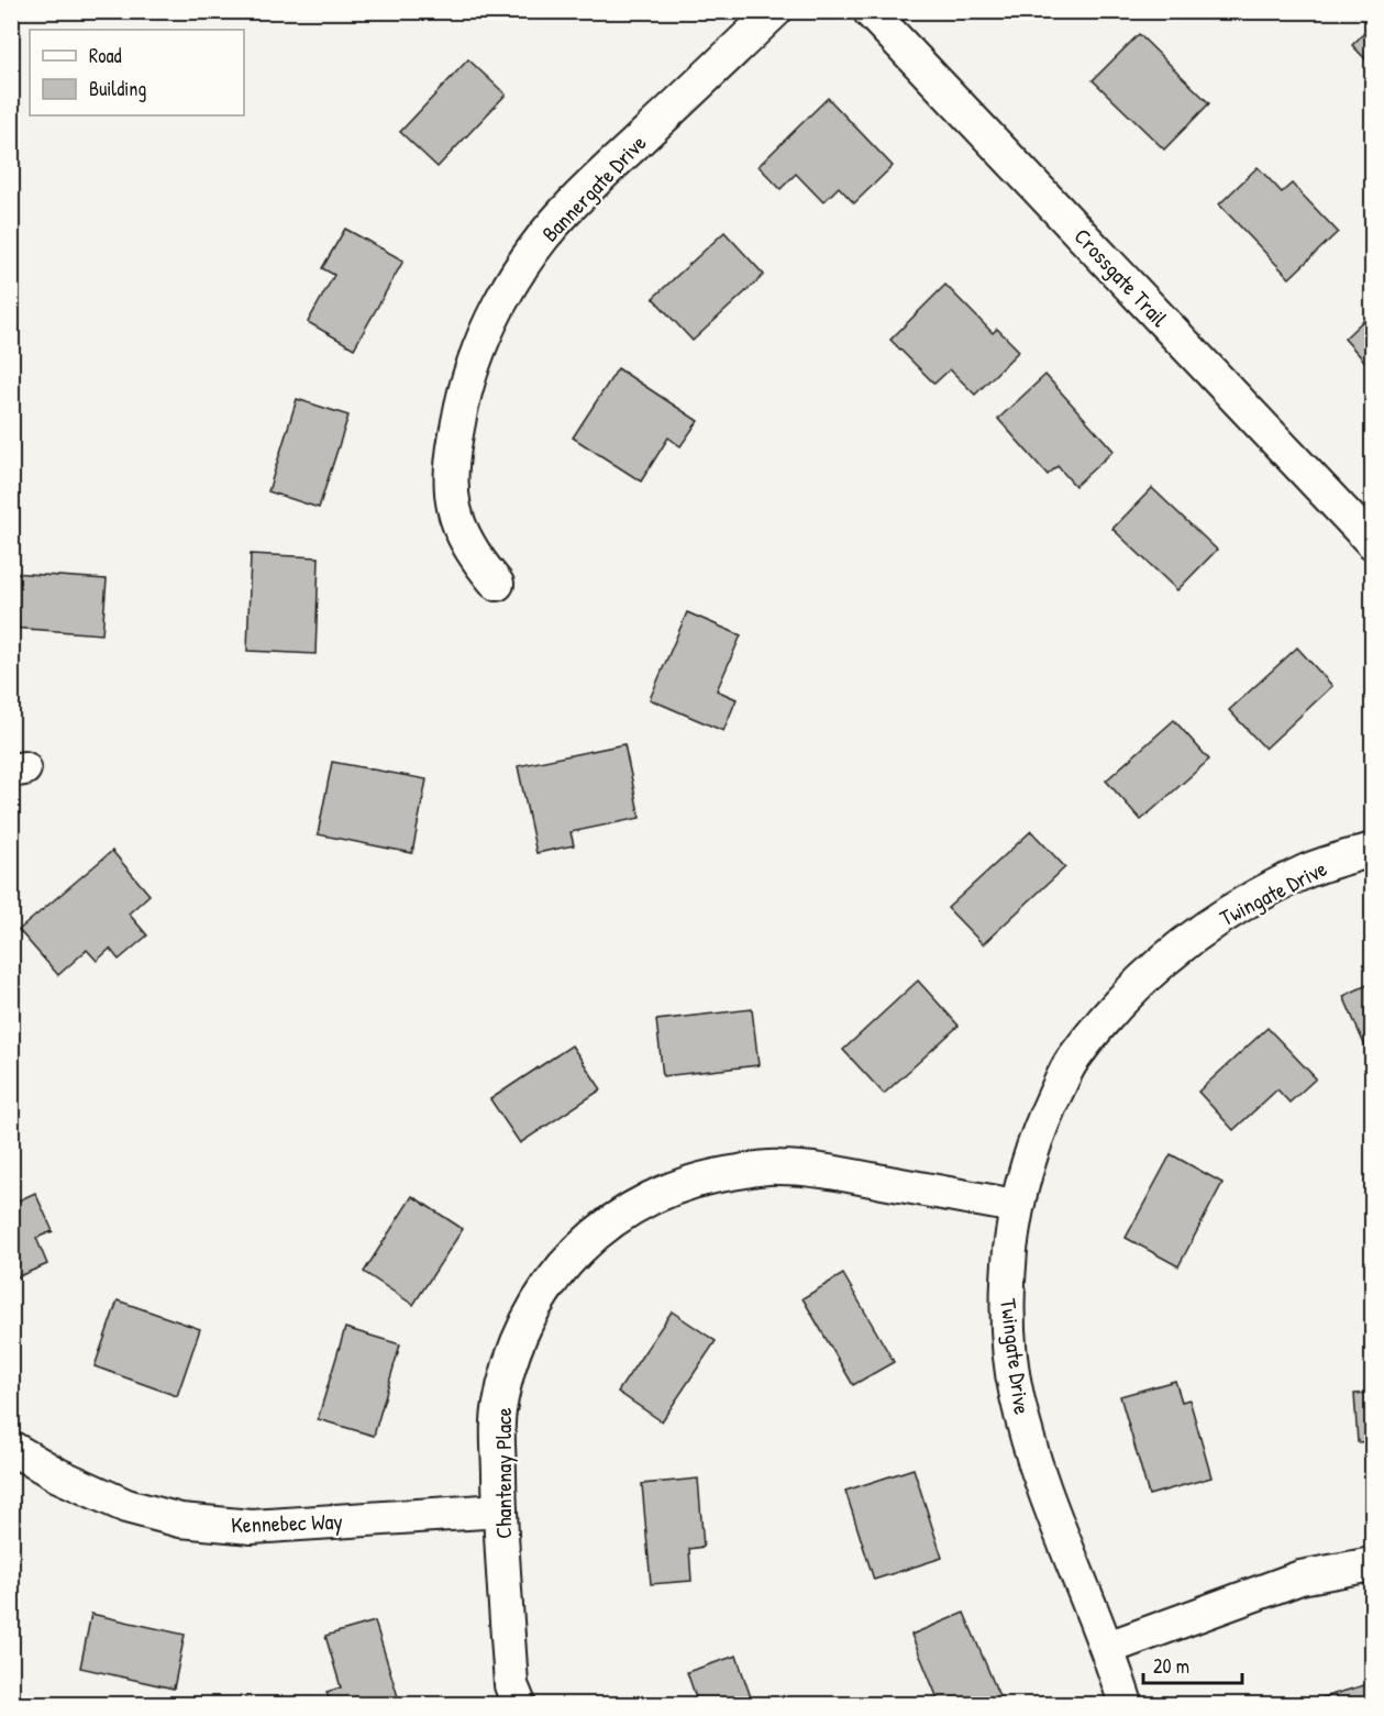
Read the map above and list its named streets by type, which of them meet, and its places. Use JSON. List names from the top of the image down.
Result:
{
  "streets": {
    "street": [
      "Bannergate Drive",
      "Crossgate Trail",
      "Twingate Drive",
      "Chantenay Place",
      "Kennebec Way"
    ]
  },
  "crossings": [
    ["Twingate Drive", "Chantenay Place"],
    ["Chantenay Place", "Kennebec Way"]
  ],
  "legend": ["Road", "Building"],
  "scale_bar": "20 m"
}
